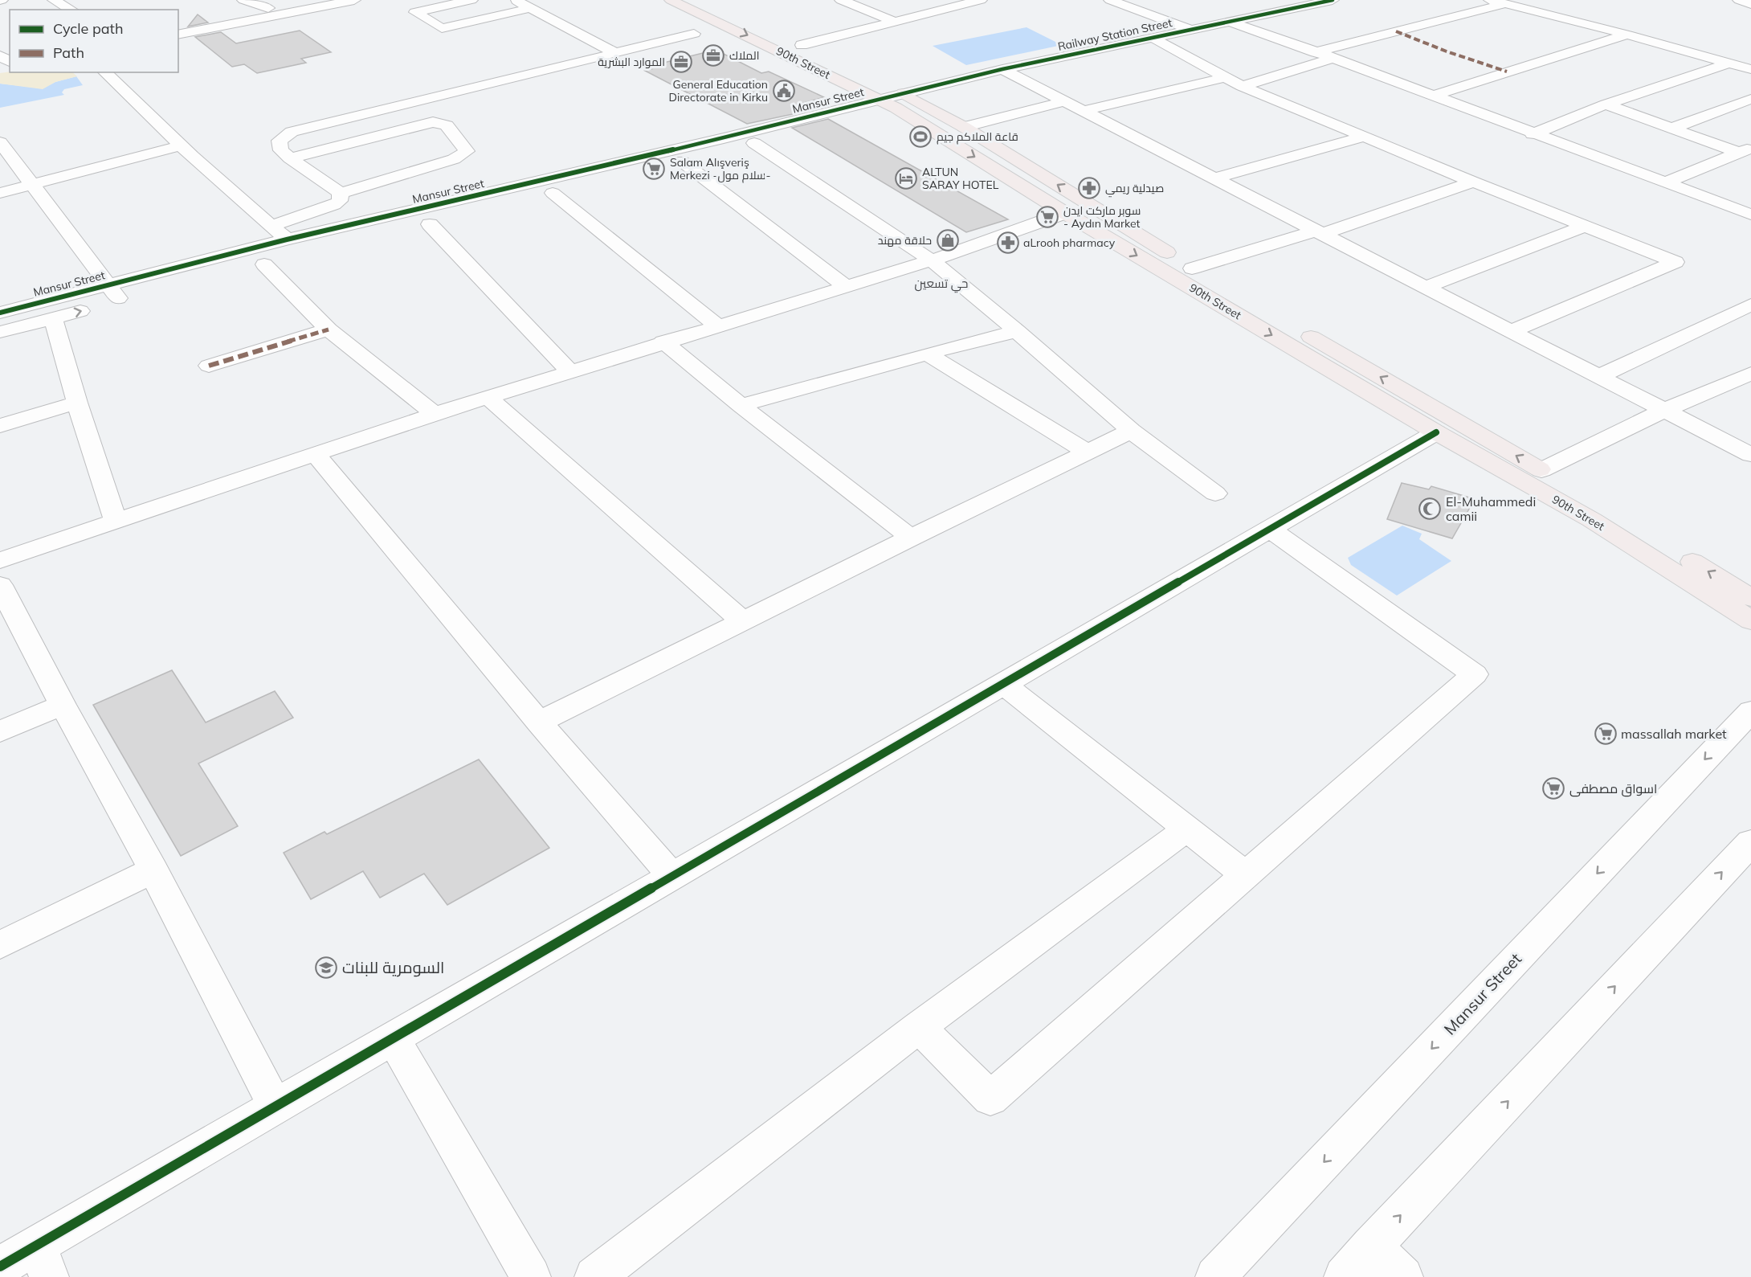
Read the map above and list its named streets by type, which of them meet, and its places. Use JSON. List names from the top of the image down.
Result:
{
  "streets": {
    "main road": ["90th Street"],
    "street": ["Railway Station Street", "Mansur Street"]
  },
  "crossings": [
    ["Railway Station Street", "90th Street"],
    ["Railway Station Street", "Mansur Street"],
    ["90th Street", "Mansur Street"]
  ],
  "districts": ["حي تسعين"],
  "places": {
    "office": ["الملاك", "الموارد البشرية"],
    "public building": ["General Education Directorate in Kirku"],
    "sports": ["قاعة الملاكم جيم"],
    "supermarket": [
      "Salam Alışveriş Merkezi -سلام مول-",
      "سوبر ماركت ايدن - Aydın Market",
      "massallah market",
      "اسواق مصطفى"
    ],
    "hotel": ["ALTUN SARAY HOTEL"],
    "pharmacy": ["صيدلية ريمي", "aLrooh pharmacy"],
    "shop": ["حلاقة مهند"],
    "mosque": ["El-Muhammedi camii"],
    "school or university": ["السومرية للبنات"]
  },
  "legend": ["Cycle path", "Path"]
}
